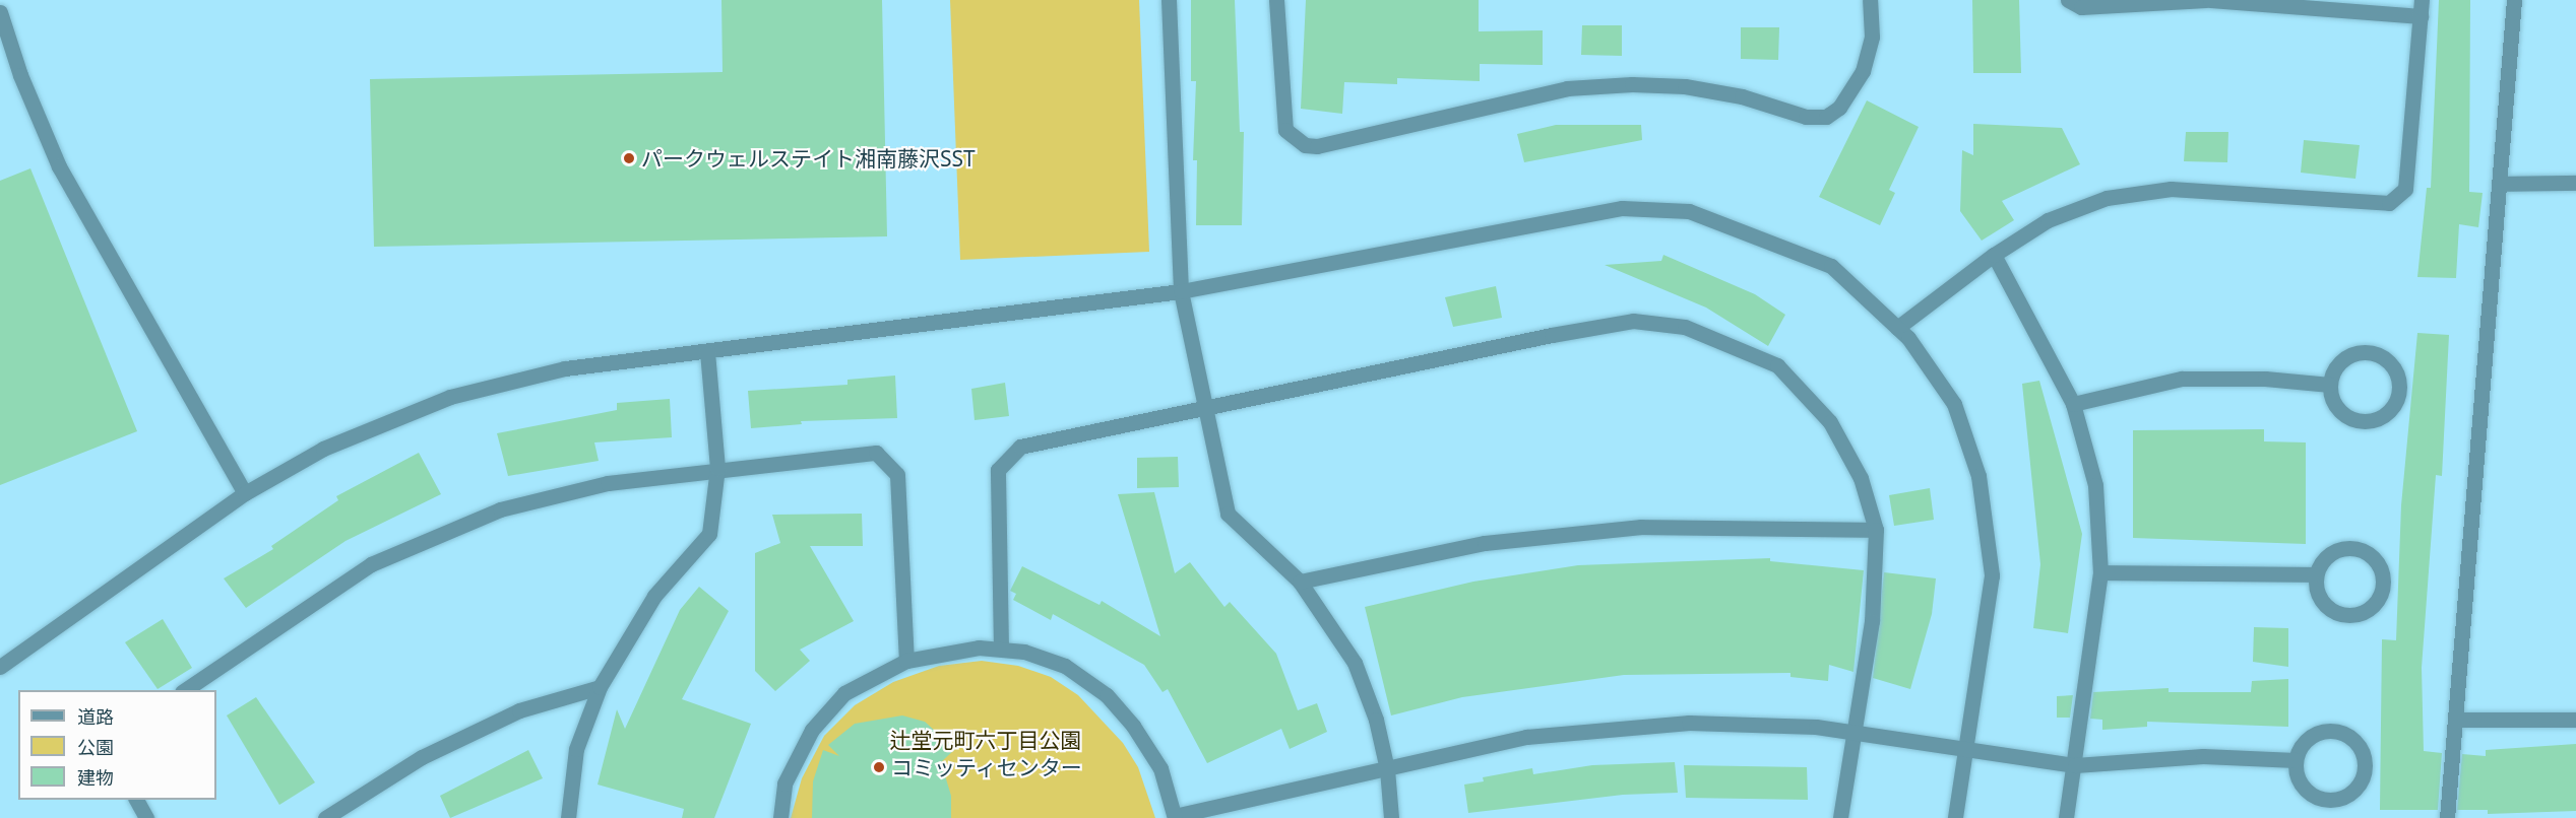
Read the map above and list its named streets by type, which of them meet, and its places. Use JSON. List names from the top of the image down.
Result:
{
  "parks": ["辻堂元町六丁目公園"],
  "places": ["パークウェルステイト湘南藤沢SST", "コミッティセンター"],
  "legend": ["道路", "公園", "建物"]
}
